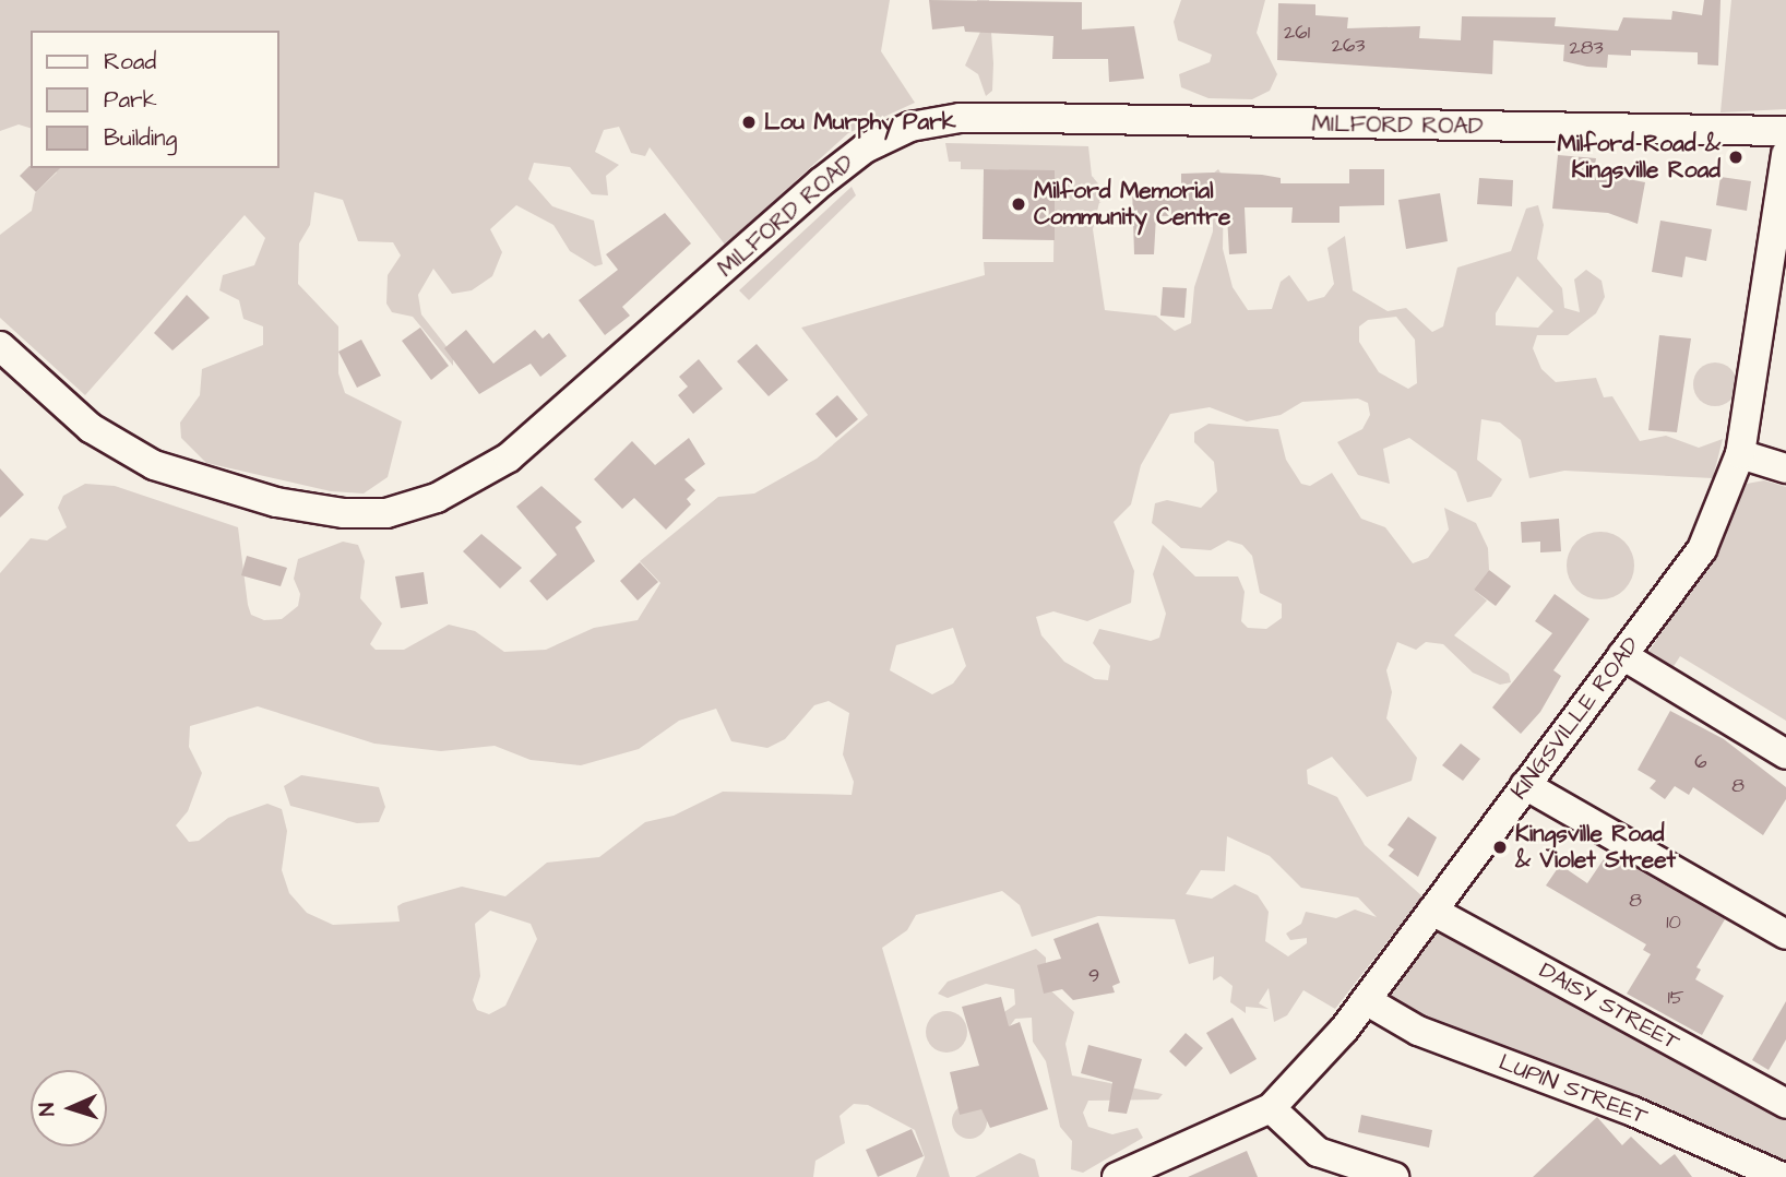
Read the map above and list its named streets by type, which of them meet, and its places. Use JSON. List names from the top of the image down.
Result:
{
  "streets": {
    "street": [
      "MILFORD ROAD",
      "KINGSVILLE ROAD",
      "DAISY STREET",
      "LUPIN STREET"
    ]
  },
  "crossings": [
    ["KINGSVILLE ROAD", "DAISY STREET"],
    ["KINGSVILLE ROAD", "LUPIN STREET"]
  ],
  "places": [
    "Lou Murphy Park",
    "Milford Road & Kingsville Road",
    "Milford Memorial Community Centre",
    "Kingsville Road & Violet Street"
  ],
  "house_numbers": [
    "261",
    "263",
    "283",
    "6",
    "8",
    "8",
    "10",
    "9",
    "15"
  ],
  "legend": ["Road", "Park", "Building"],
  "north": "left"
}
